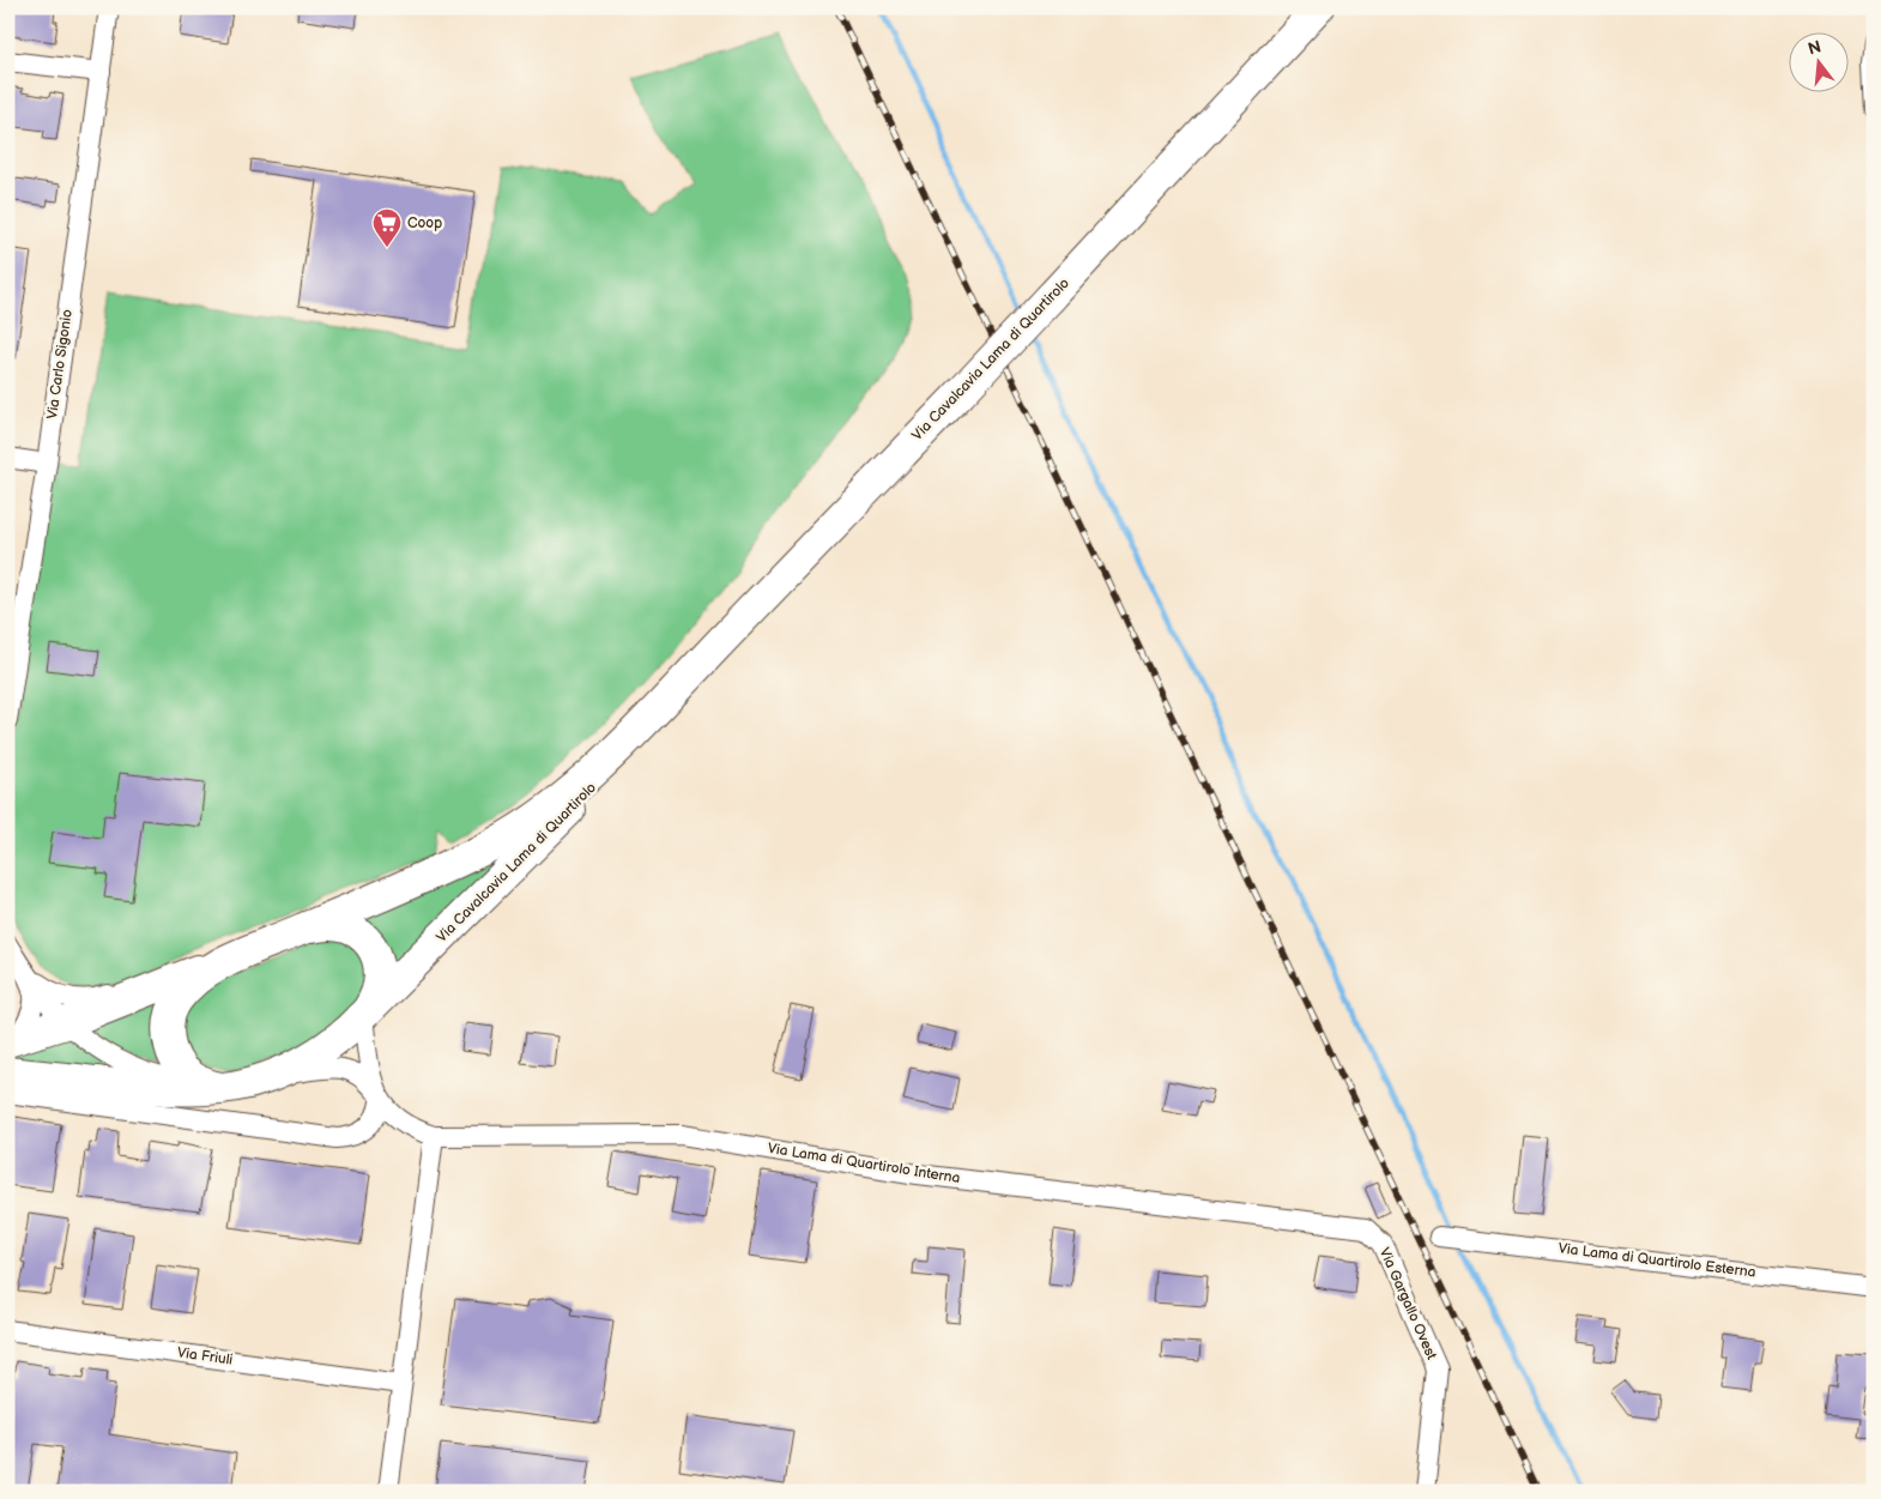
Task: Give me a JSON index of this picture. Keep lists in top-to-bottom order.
{
  "streets": {
    "main road": ["Via Cavalcavia Lama di Quartirolo"],
    "street": [
      "Via Carlo Sigonio",
      "Via Lama di Quartirolo Interna",
      "Via Lama di Quartirolo Esterna",
      "Via Gargallo Ovest",
      "Via Friuli"
    ]
  },
  "crossings": [
    ["Via Cavalcavia Lama di Quartirolo", "Via Lama di Quartirolo Interna"],
    ["Via Lama di Quartirolo Interna", "Via Gargallo Ovest"]
  ],
  "places": {
    "supermarket": ["Coop"]
  },
  "north": "top"
}
